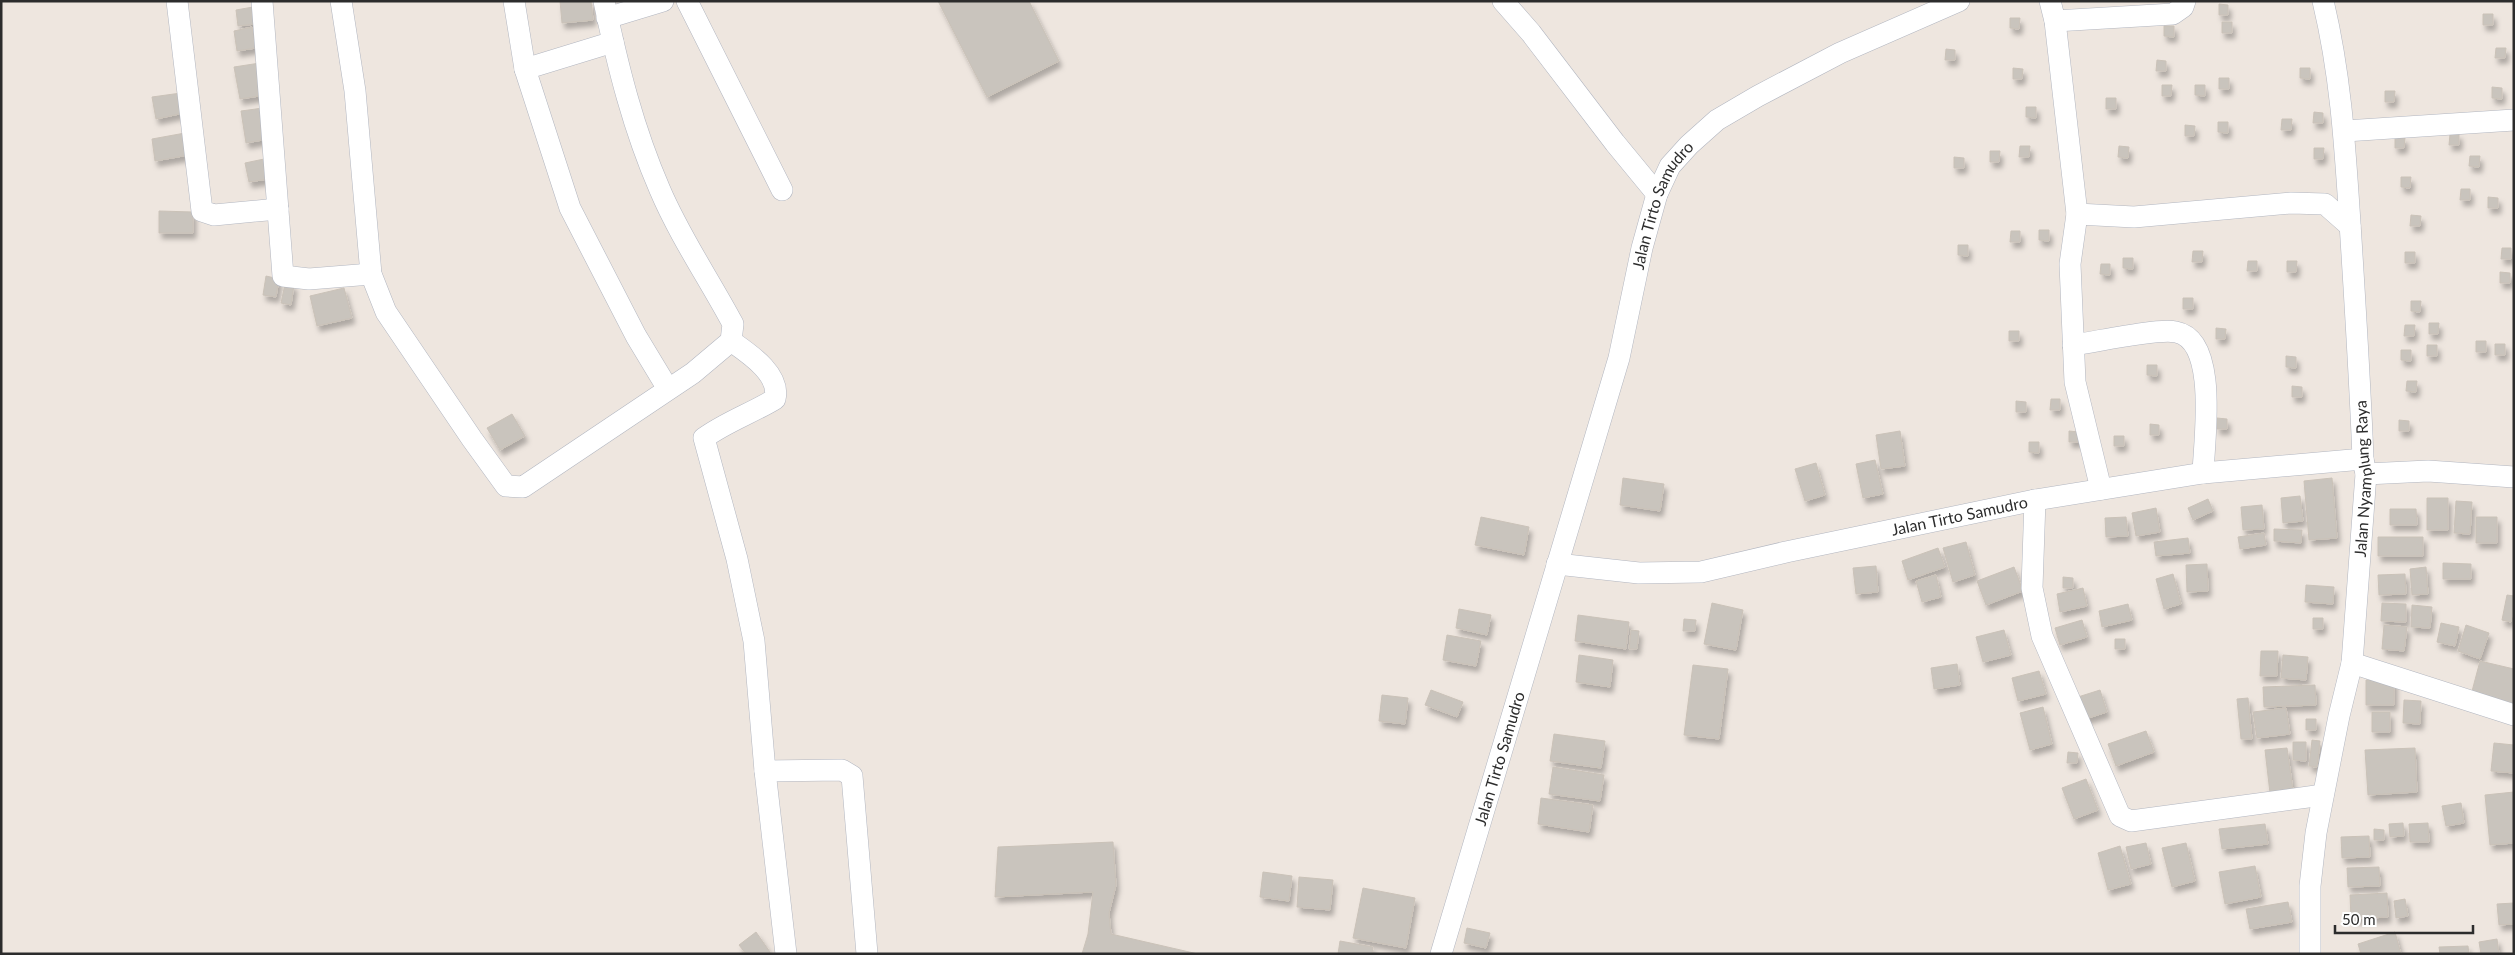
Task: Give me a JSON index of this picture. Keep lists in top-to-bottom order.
{
  "streets": {
    "street": ["Jalan Tirto Samudro", "Jalan Nyamplung Raya"]
  },
  "crossings": [
    ["Jalan Tirto Samudro", "Jalan Nyamplung Raya"]
  ],
  "scale_bar": "50 m"
}
